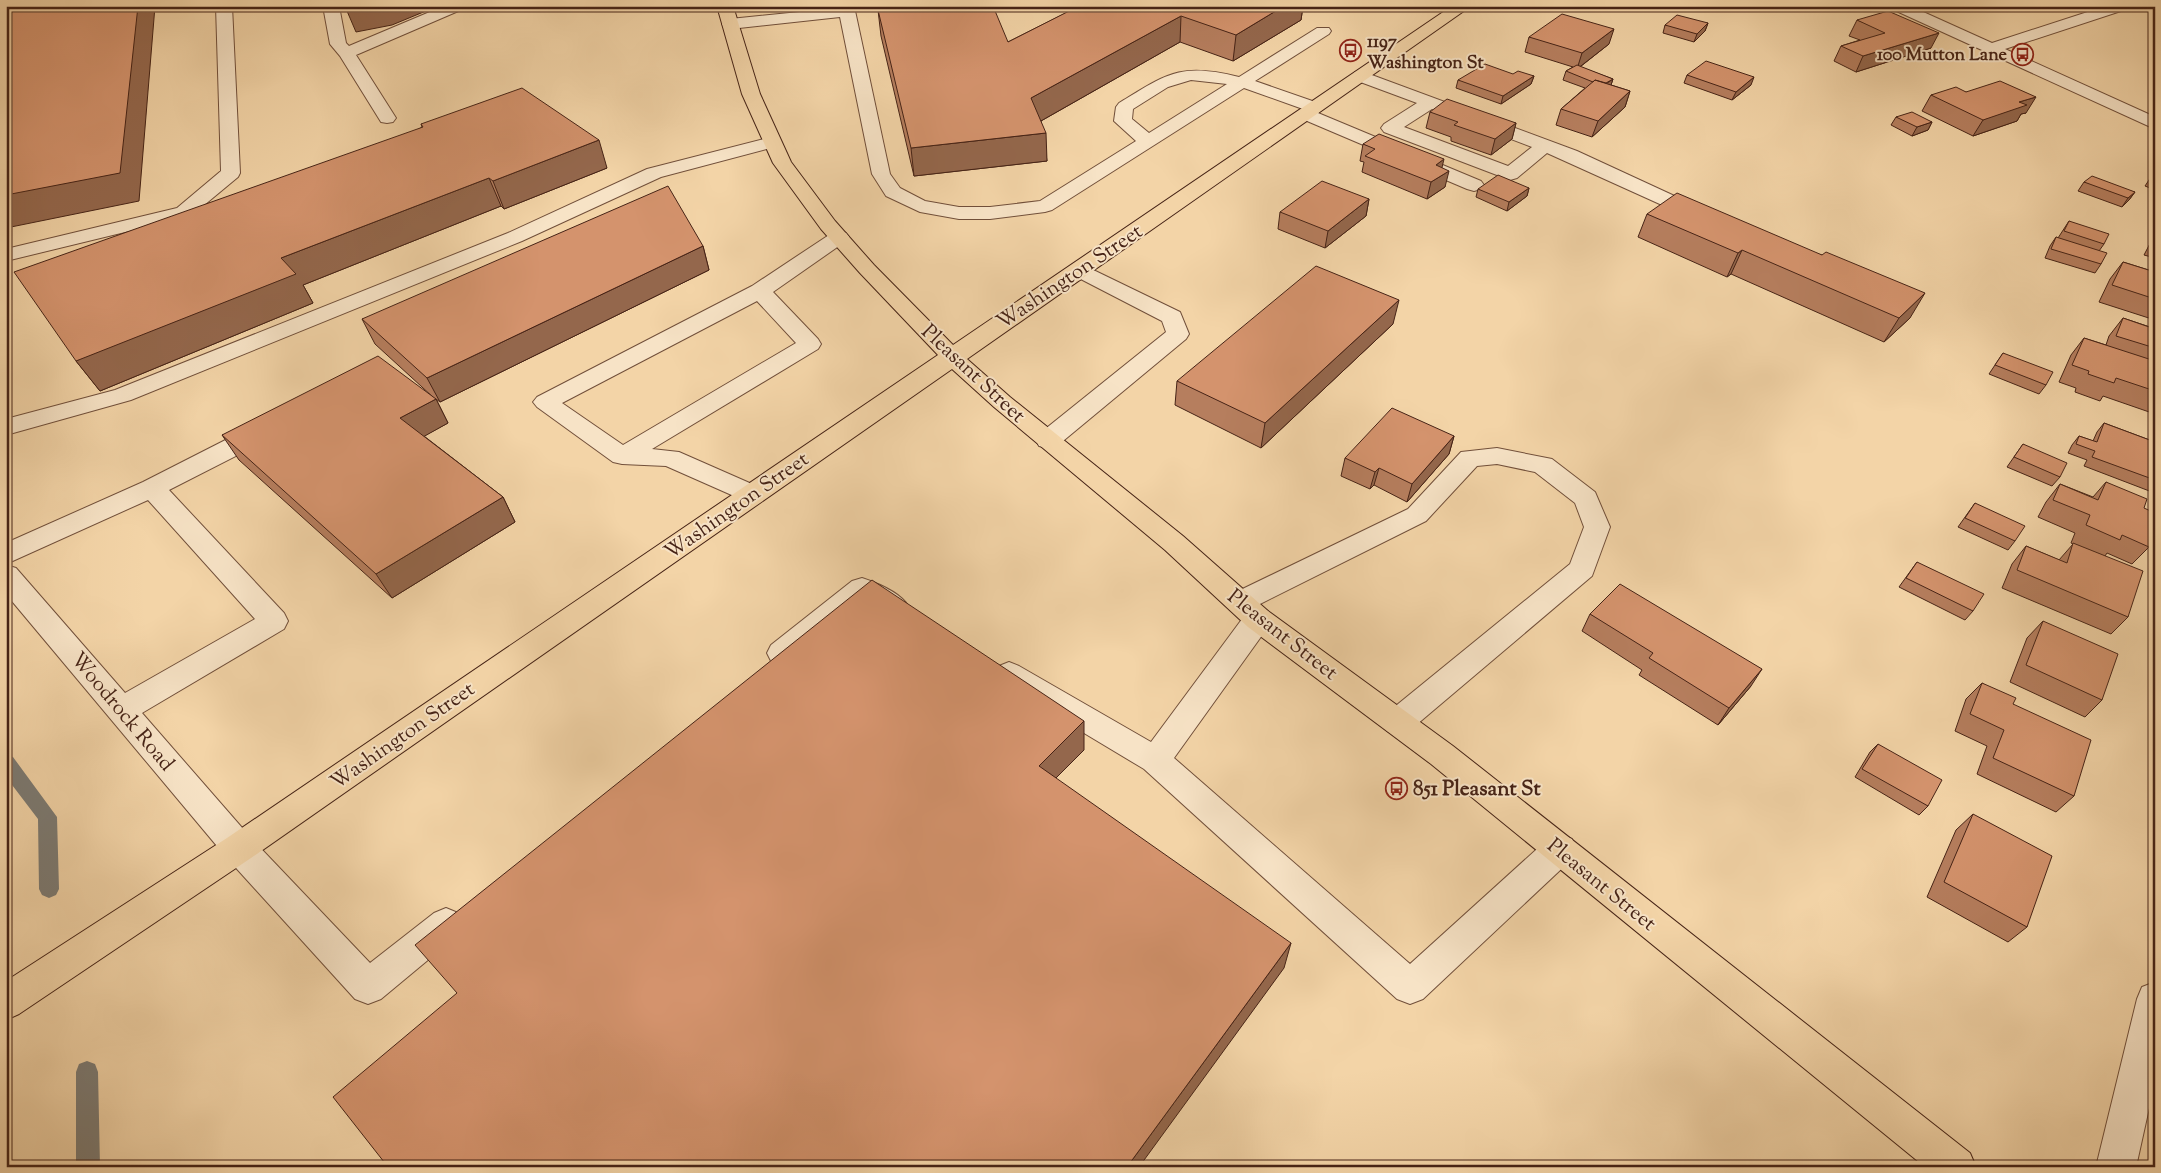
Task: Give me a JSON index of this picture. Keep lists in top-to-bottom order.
{
  "streets": {
    "main road": ["Washington Street", "Pleasant Street"],
    "street": ["Woodrock Road"]
  },
  "crossings": [
    ["Washington Street", "Pleasant Street"],
    ["Washington Street", "Woodrock Road"]
  ],
  "places": {
    "bus stop": ["1197 Washington St", "100 Mutton Lane", "851 Pleasant St"]
  }
}
